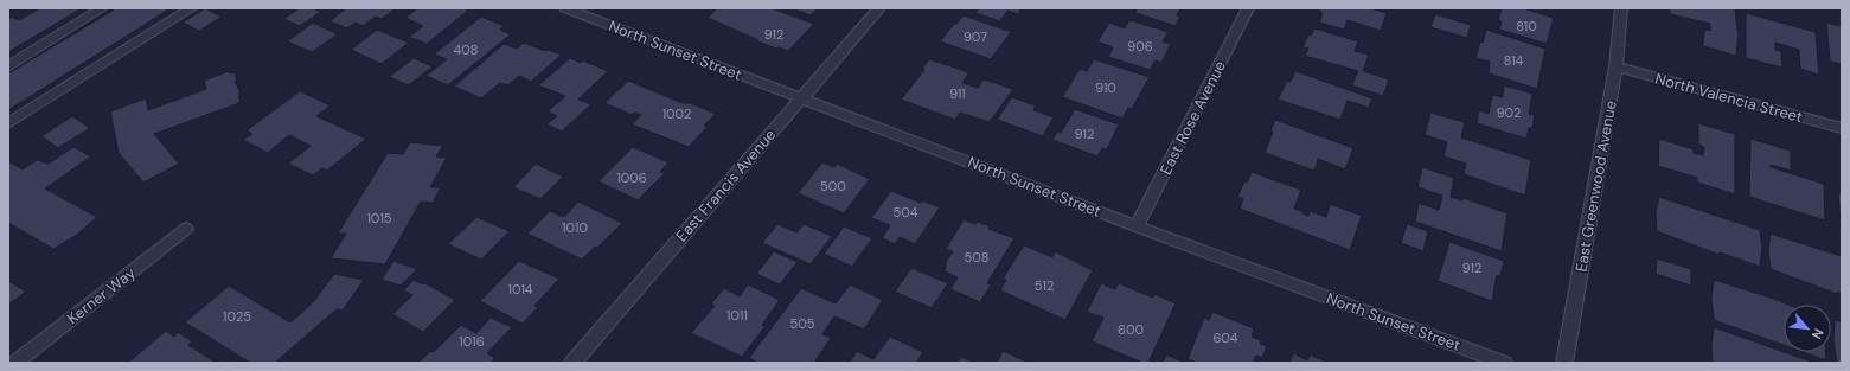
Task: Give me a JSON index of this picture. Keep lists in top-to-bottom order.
{
  "streets": {
    "street": [
      "North Sunset Street",
      "North Valencia Street",
      "East Rose Avenue",
      "East Francis Avenue",
      "East Greenwood Avenue",
      "Kerner Way"
    ]
  },
  "crossings": [
    ["North Sunset Street", "East Rose Avenue"],
    ["North Sunset Street", "East Francis Avenue"],
    ["North Valencia Street", "East Greenwood Avenue"]
  ],
  "house_numbers": [
    "810",
    "912",
    "907",
    "906",
    "408",
    "814",
    "910",
    "911",
    "902",
    "1002",
    "912",
    "1006",
    "500",
    "504",
    "1015",
    "1010",
    "508",
    "912",
    "512",
    "1014",
    "1011",
    "1025",
    "505",
    "600",
    "604",
    "1016"
  ],
  "north": "bottom right"
}
